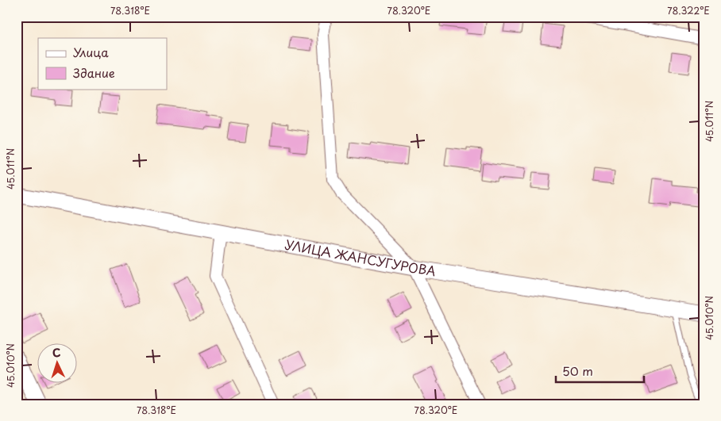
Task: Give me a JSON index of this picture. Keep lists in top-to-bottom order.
{
  "streets": {
    "main road": ["УЛИЦА ЖАНСУГУРОВА"]
  },
  "legend": ["Улица", "Здание"],
  "scale_bar": "50 m",
  "north": "top",
  "coordinates": [
    "78.318°E",
    "78.320°E",
    "78.322°E",
    "45.011°N",
    "45.010°N"
  ]
}
